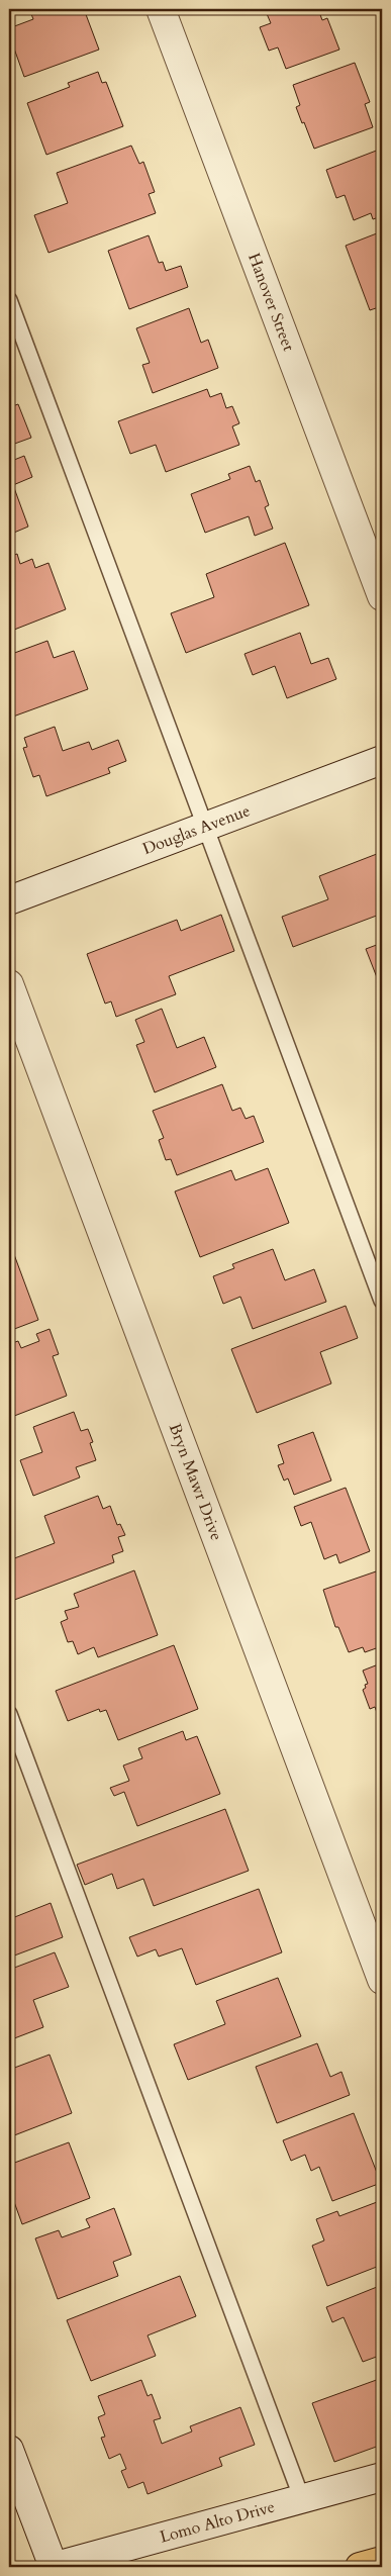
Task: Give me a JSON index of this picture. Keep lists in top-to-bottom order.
{
  "streets": {
    "street": [
      "Hanover Street",
      "Douglas Avenue",
      "Bryn Mawr Drive",
      "Lomo Alto Drive"
    ]
  }
}
